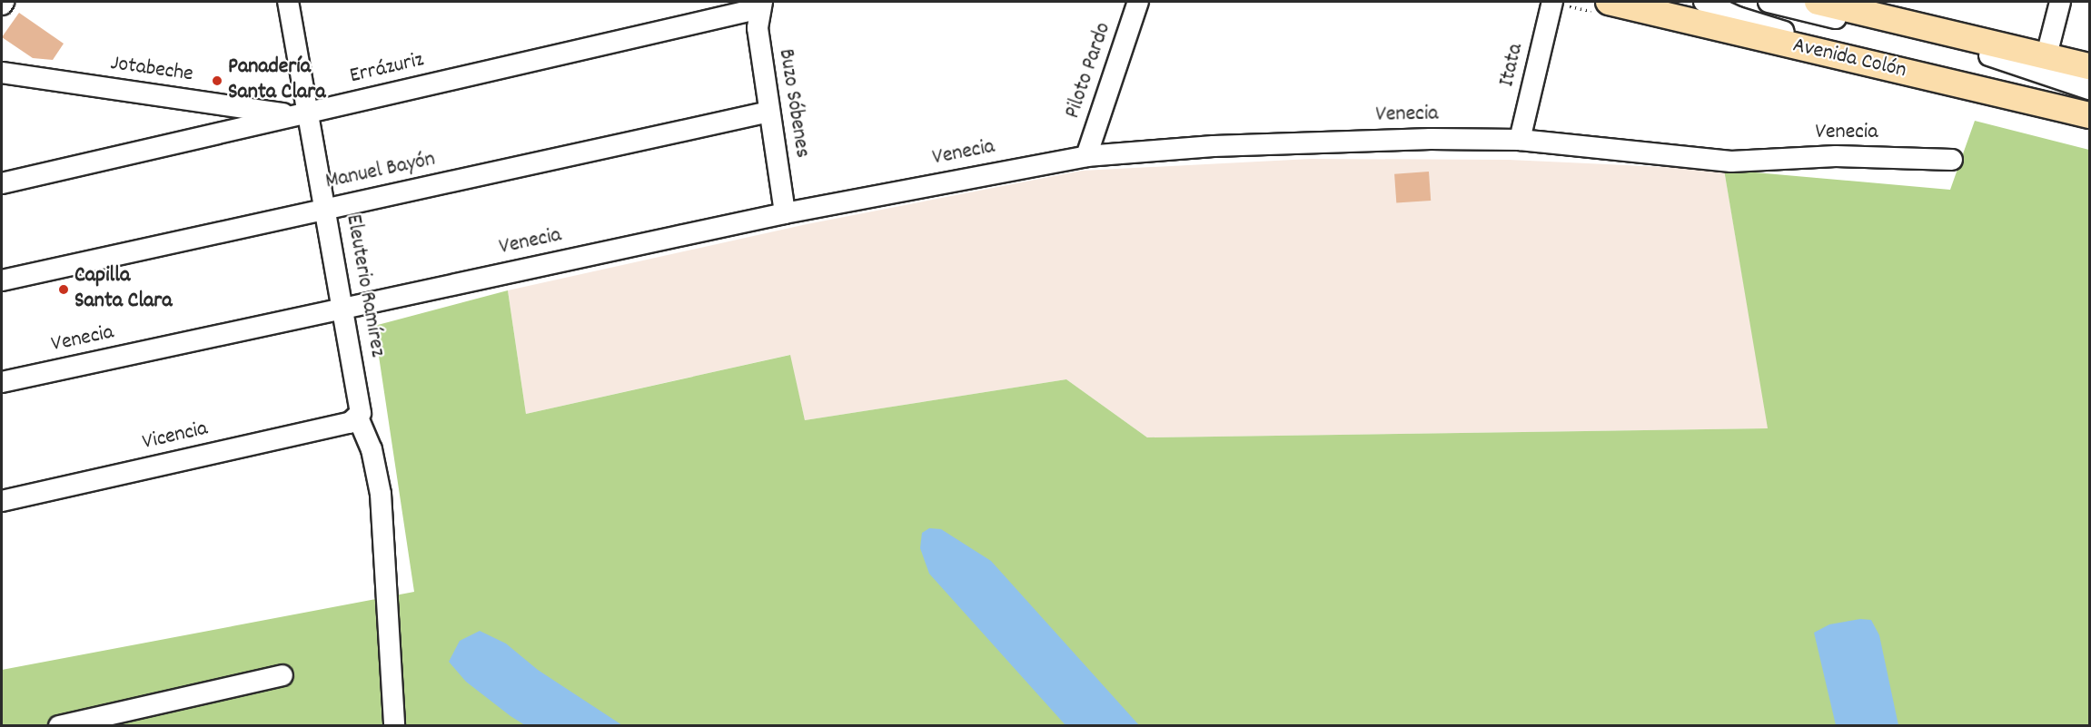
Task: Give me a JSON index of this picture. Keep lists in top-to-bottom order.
{
  "streets": {
    "main road": ["Avenida Colón"],
    "street": [
      "Itata",
      "Errázuriz",
      "Jotabeche",
      "Piloto Pardo",
      "Buzo Sóbenes",
      "Venecia",
      "Manuel Bayón",
      "Eleuterio Ramírez",
      "Vicencia"
    ]
  },
  "crossings": [
    ["Itata", "Venecia"],
    ["Errázuriz", "Jotabeche"],
    ["Errázuriz", "Buzo Sóbenes"],
    ["Errázuriz", "Eleuterio Ramírez"],
    ["Jotabeche", "Eleuterio Ramírez"],
    ["Piloto Pardo", "Venecia"],
    ["Buzo Sóbenes", "Venecia"],
    ["Buzo Sóbenes", "Manuel Bayón"],
    ["Venecia", "Eleuterio Ramírez"],
    ["Manuel Bayón", "Eleuterio Ramírez"],
    ["Eleuterio Ramírez", "Vicencia"]
  ],
  "places": ["Panadería Santa Clara", "Capilla Santa Clara"]
}
